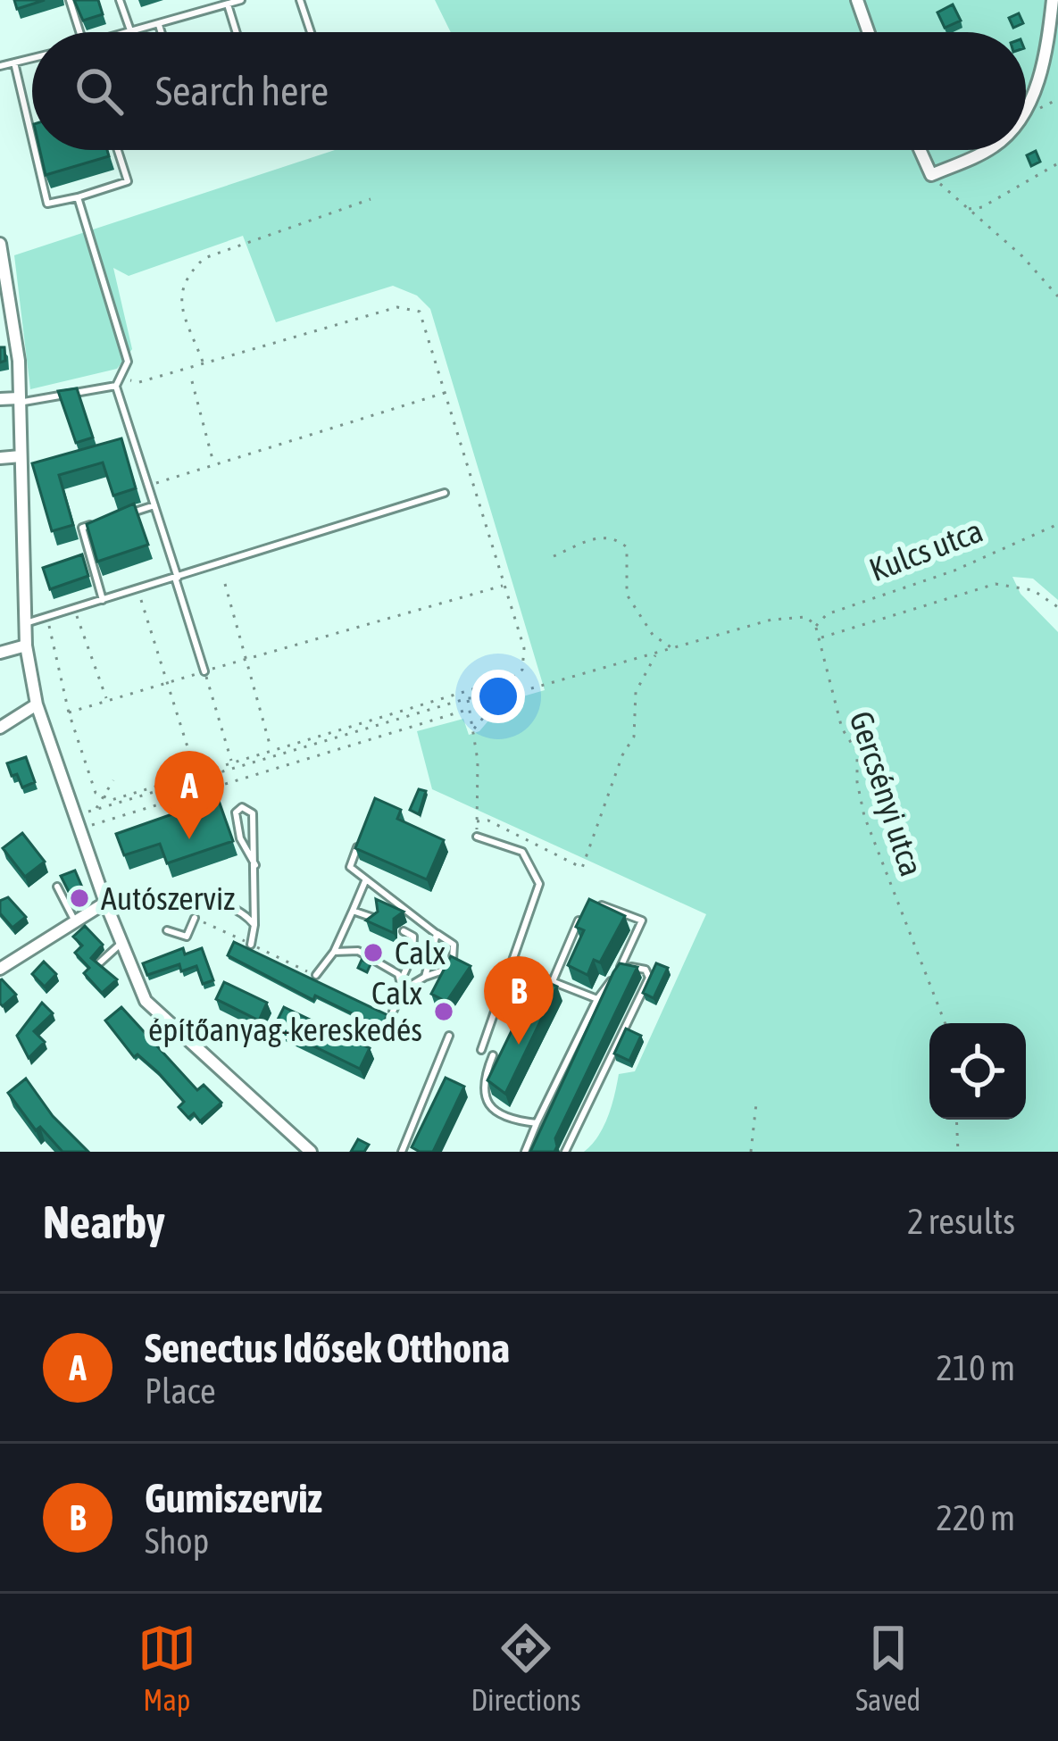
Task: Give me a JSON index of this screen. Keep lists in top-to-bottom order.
{
  "streets": {
    "path": ["Kulcs utca", "Gercsényi utca"]
  },
  "places": ["Autószerviz", "Calx", "Calx építőanyag-kereskedés"],
  "page": {
    "search": "Search here",
    "pins": ["A", "B"],
    "heading": ["Nearby", "2 results"],
    "list": [
      {
        "mark": "A",
        "name": "Senectus Idősek Otthona",
        "note": "Place",
        "value": "210 m"
      },
      {
        "mark": "B",
        "name": "Gumiszerviz",
        "note": "Shop",
        "value": "220 m"
      }
    ],
    "nav": ["Map", "Directions", "Saved"]
  }
}
